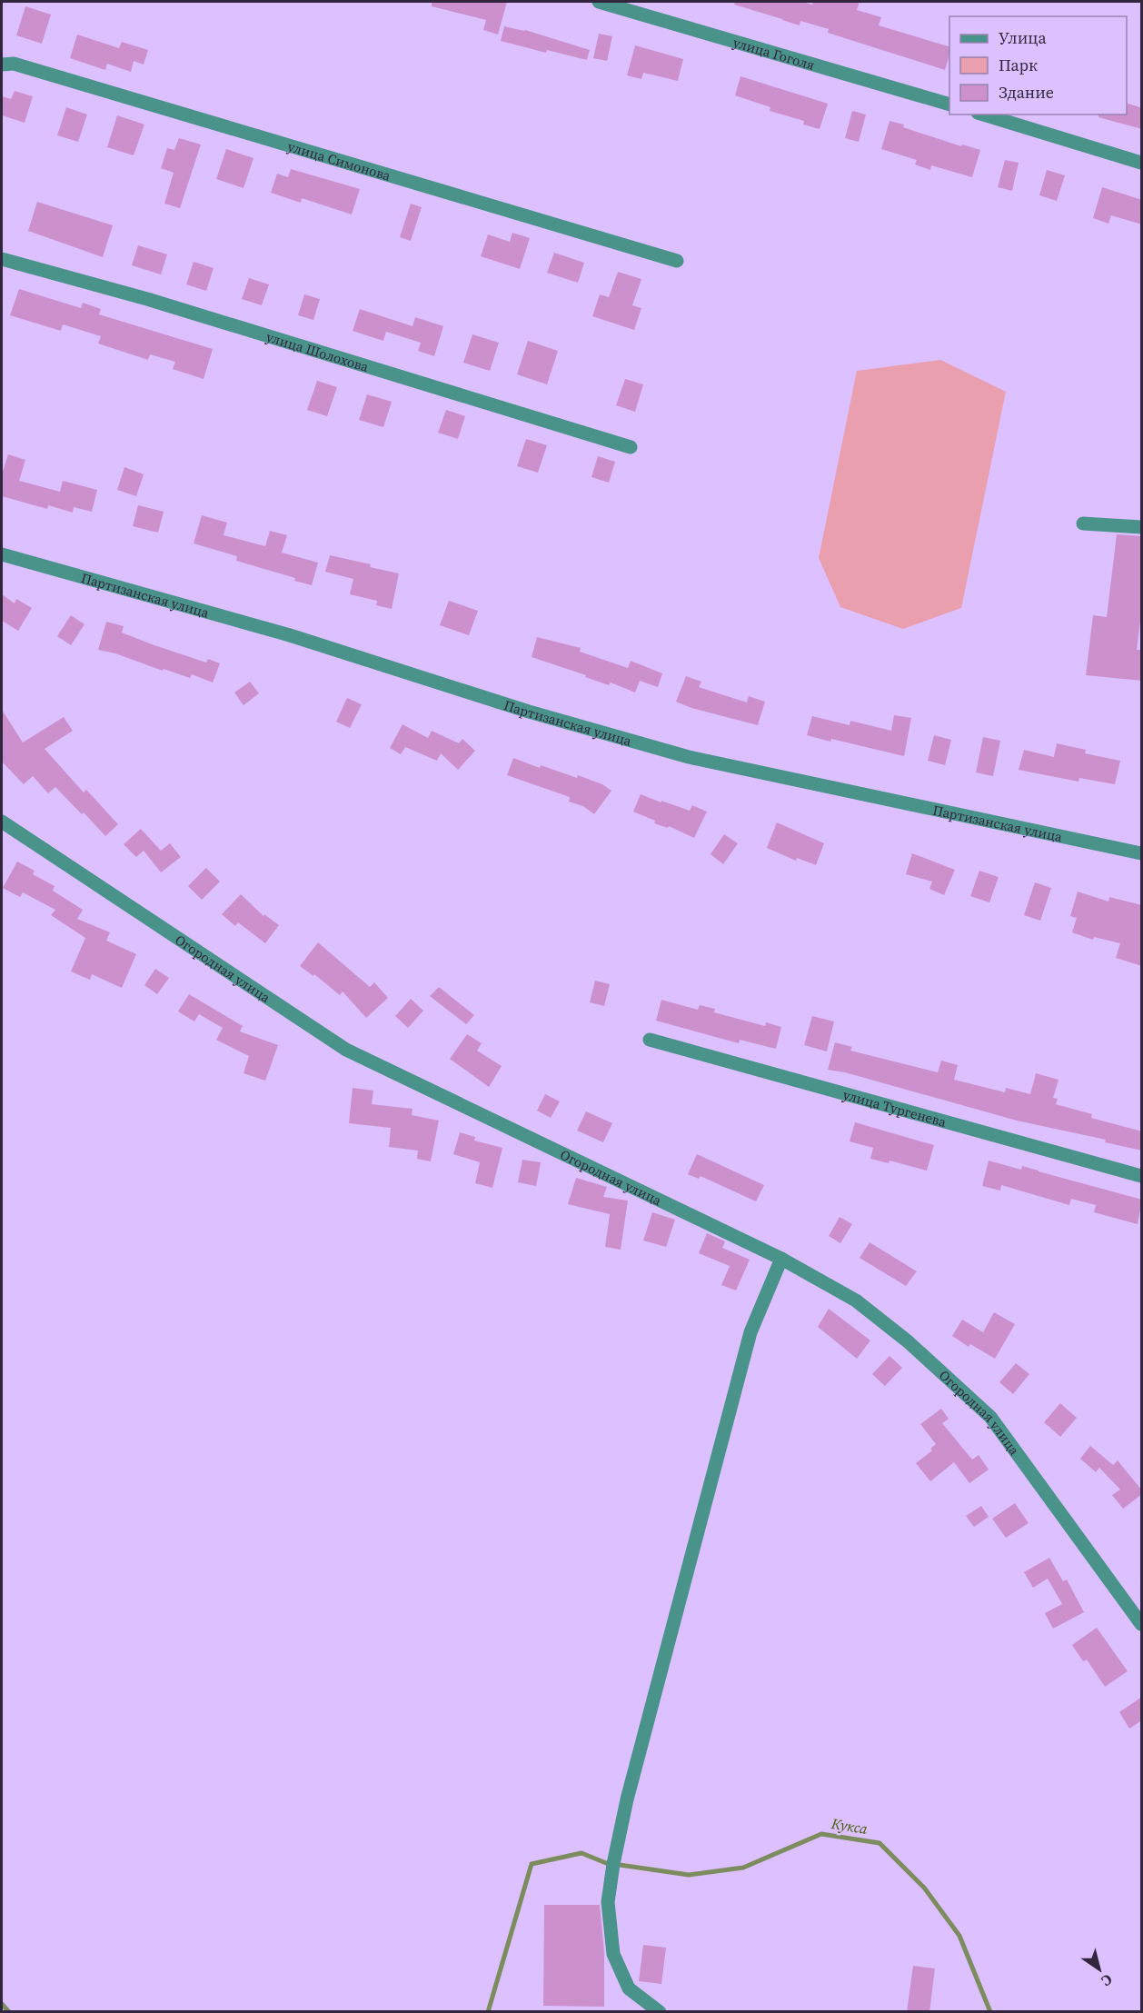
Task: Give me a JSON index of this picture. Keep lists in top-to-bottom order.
{
  "streets": {
    "street": [
      "улица Гоголя",
      "улица Симонова",
      "улица Шолохова",
      "Партизанская улица",
      "Огородная улица",
      "улица Тургенева"
    ]
  },
  "water": ["Кукса"],
  "legend": ["Улица", "Парк", "Здание"],
  "north": "bottom right"
}
